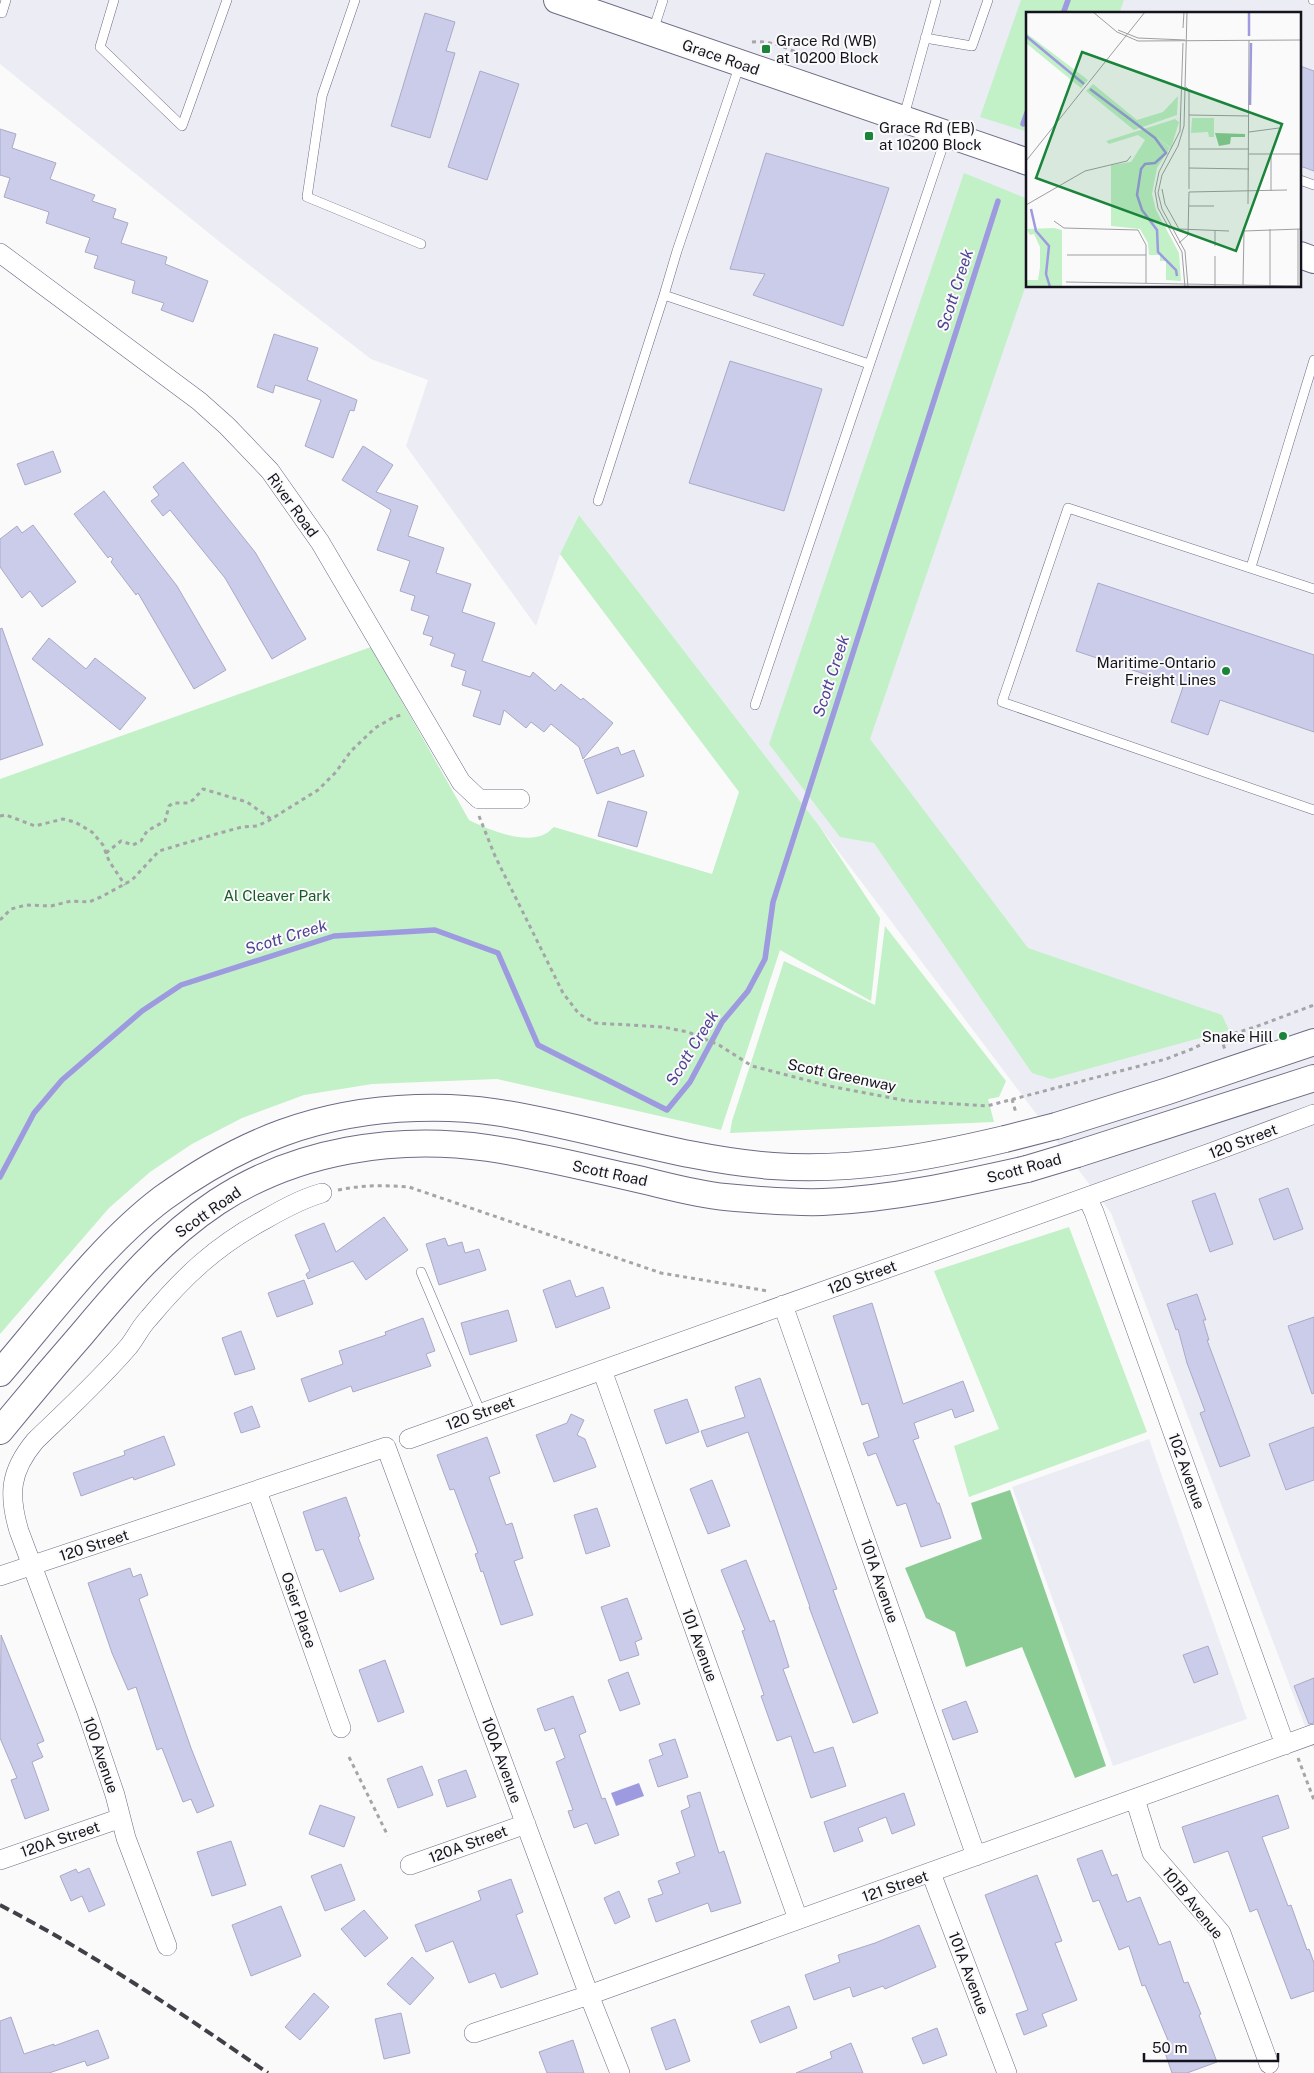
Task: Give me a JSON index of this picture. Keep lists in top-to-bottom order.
{
  "streets": {
    "main road": ["Grace Road", "Scott Road"],
    "street": [
      "River Road",
      "120 Street",
      "102 Avenue",
      "101A Avenue",
      "Osier Place",
      "101 Avenue",
      "100 Avenue",
      "100A Avenue",
      "120A Street",
      "121 Street",
      "101B Avenue"
    ],
    "path": ["Scott Greenway"]
  },
  "crossings": [
    ["120 Street", "102 Avenue"],
    ["120 Street", "101A Avenue"],
    ["120 Street", "Osier Place"],
    ["120 Street", "101 Avenue"],
    ["120 Street", "100 Avenue"],
    ["120 Street", "100A Avenue"],
    ["102 Avenue", "121 Street"],
    ["101A Avenue", "121 Street"],
    ["101 Avenue", "121 Street"],
    ["100 Avenue", "120A Street"],
    ["100A Avenue", "120A Street"],
    ["100A Avenue", "121 Street"],
    ["121 Street", "101B Avenue"]
  ],
  "water": ["Scott Creek"],
  "parks": ["Al Cleaver Park"],
  "places": {
    "transit": ["Grace Rd (WB) at 10200 Block", "Grace Rd (EB) at 10200 Block"],
    "other": ["Maritime-Ontario Freight Lines", "Snake Hill"]
  },
  "scale_bar": "50 m"
}
